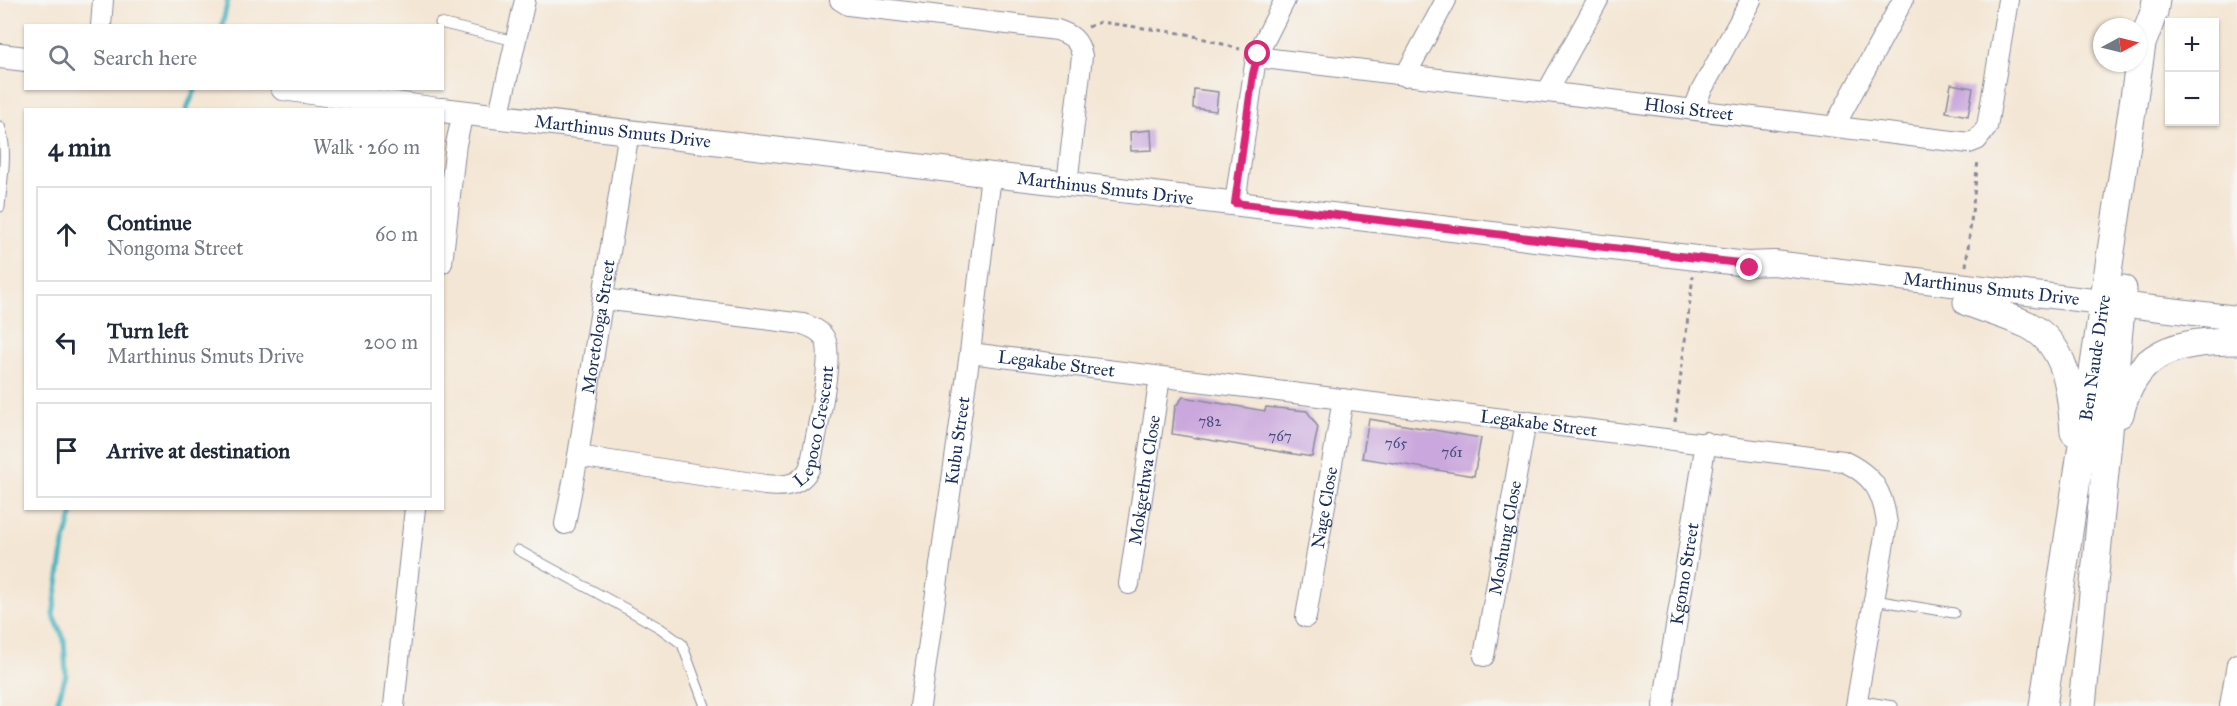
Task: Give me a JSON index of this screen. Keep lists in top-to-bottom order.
{
  "streets": {
    "main road": ["Ben Naude Drive"],
    "street": [
      "Hlosi Street",
      "Marthinus Smuts Drive",
      "Moretologa Street",
      "Legakabe Street",
      "Lepoco Crescent",
      "Kubu Street",
      "Mokgethwa Close",
      "Nage Close",
      "Moshung Close",
      "Kgomo Street"
    ]
  },
  "crossings": [
    ["Marthinus Smuts Drive", "Moretologa Street"],
    ["Marthinus Smuts Drive", "Ben Naude Drive"],
    ["Marthinus Smuts Drive", "Kubu Street"],
    ["Moretologa Street", "Lepoco Crescent"],
    ["Legakabe Street", "Kubu Street"],
    ["Legakabe Street", "Mokgethwa Close"],
    ["Legakabe Street", "Nage Close"],
    ["Legakabe Street", "Moshung Close"],
    ["Legakabe Street", "Kgomo Street"]
  ],
  "house_numbers": [
    "782",
    "767",
    "765",
    "761"
  ],
  "north": "right",
  "page": {
    "map_buttons": ["+", "−"],
    "search": "Search here",
    "heading": ["4 min", "Walk · 260 m"],
    "list": [
      ["Continue", "Nongoma Street", "60 m"],
      ["Turn left", "Marthinus Smuts Drive", "200 m"],
      "Arrive at destination"
    ]
  }
}
